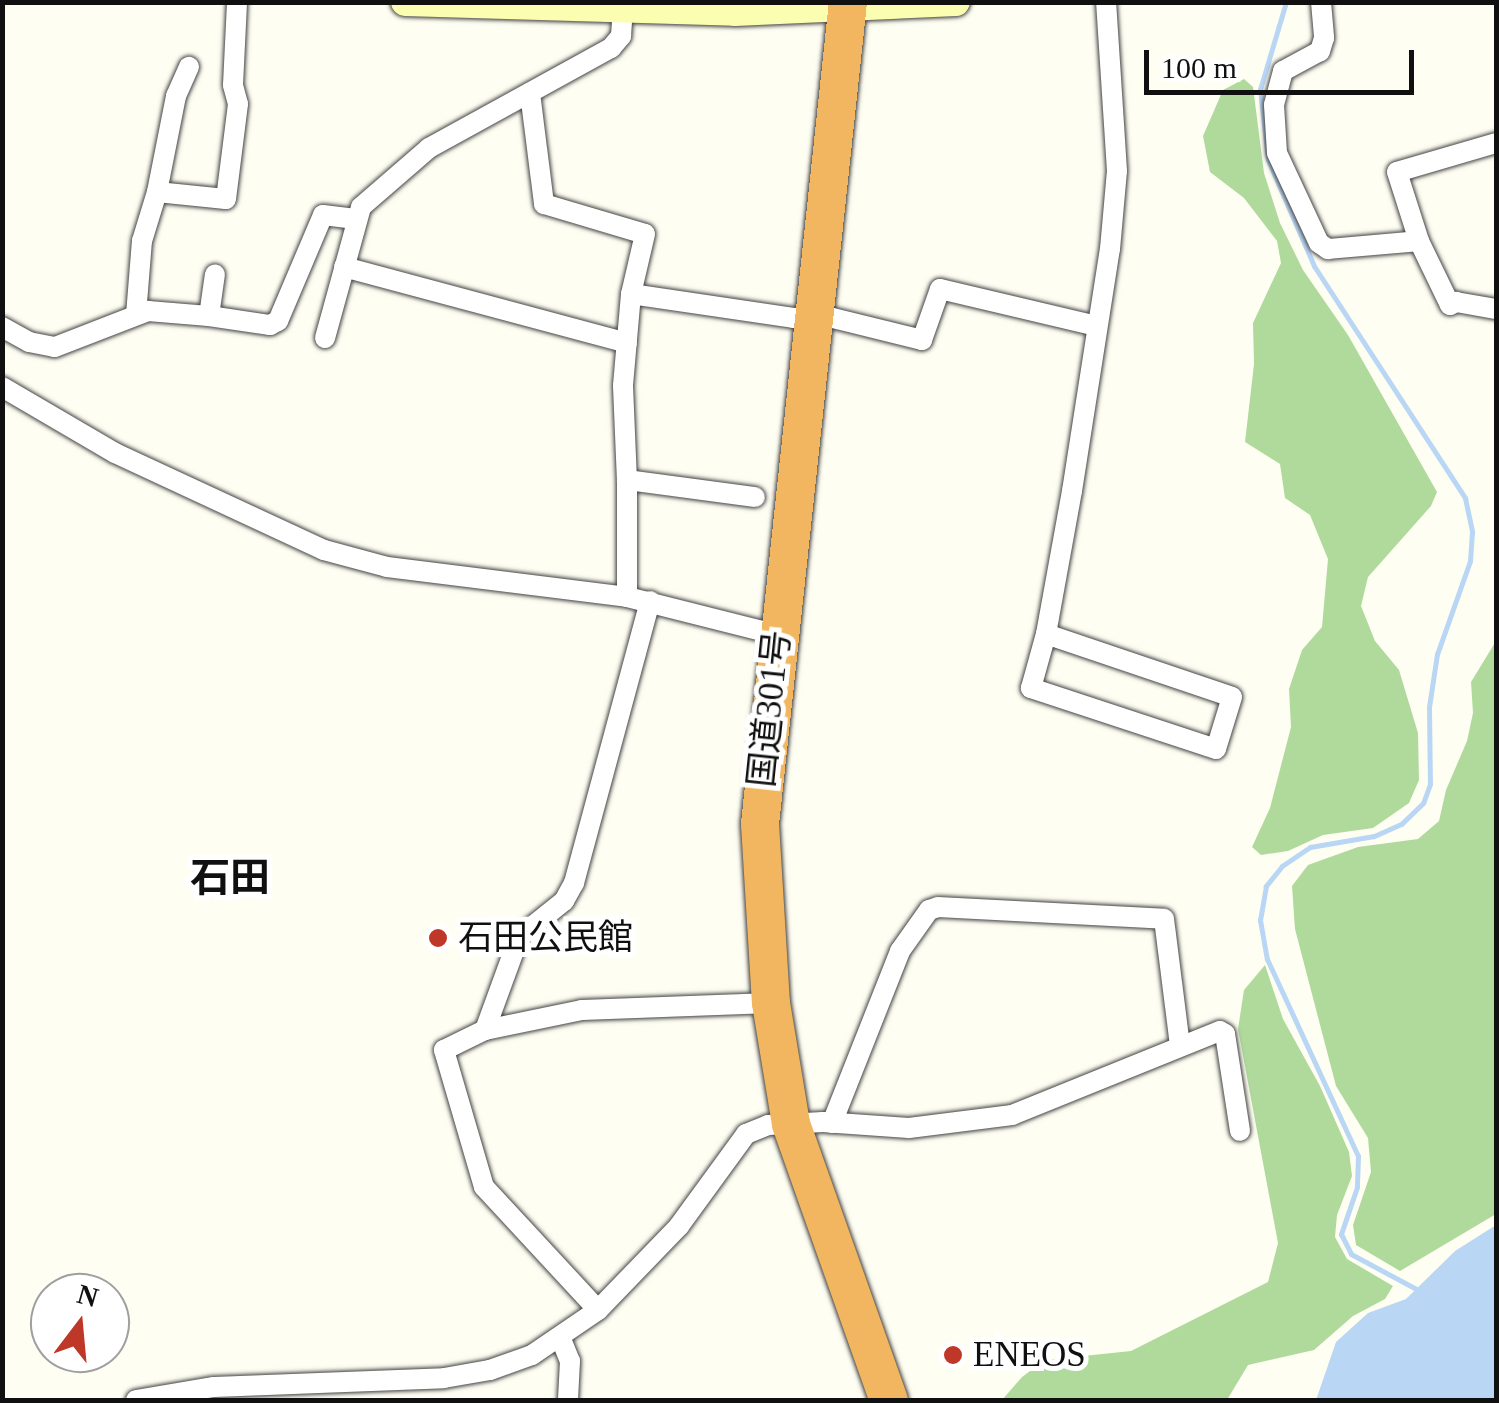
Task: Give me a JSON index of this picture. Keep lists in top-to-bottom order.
{
  "streets": {
    "highway": ["国道301号"]
  },
  "districts": ["石田"],
  "places": ["石田公民館", "ENEOS"],
  "scale_bar": "100 m",
  "north": "top"
}
